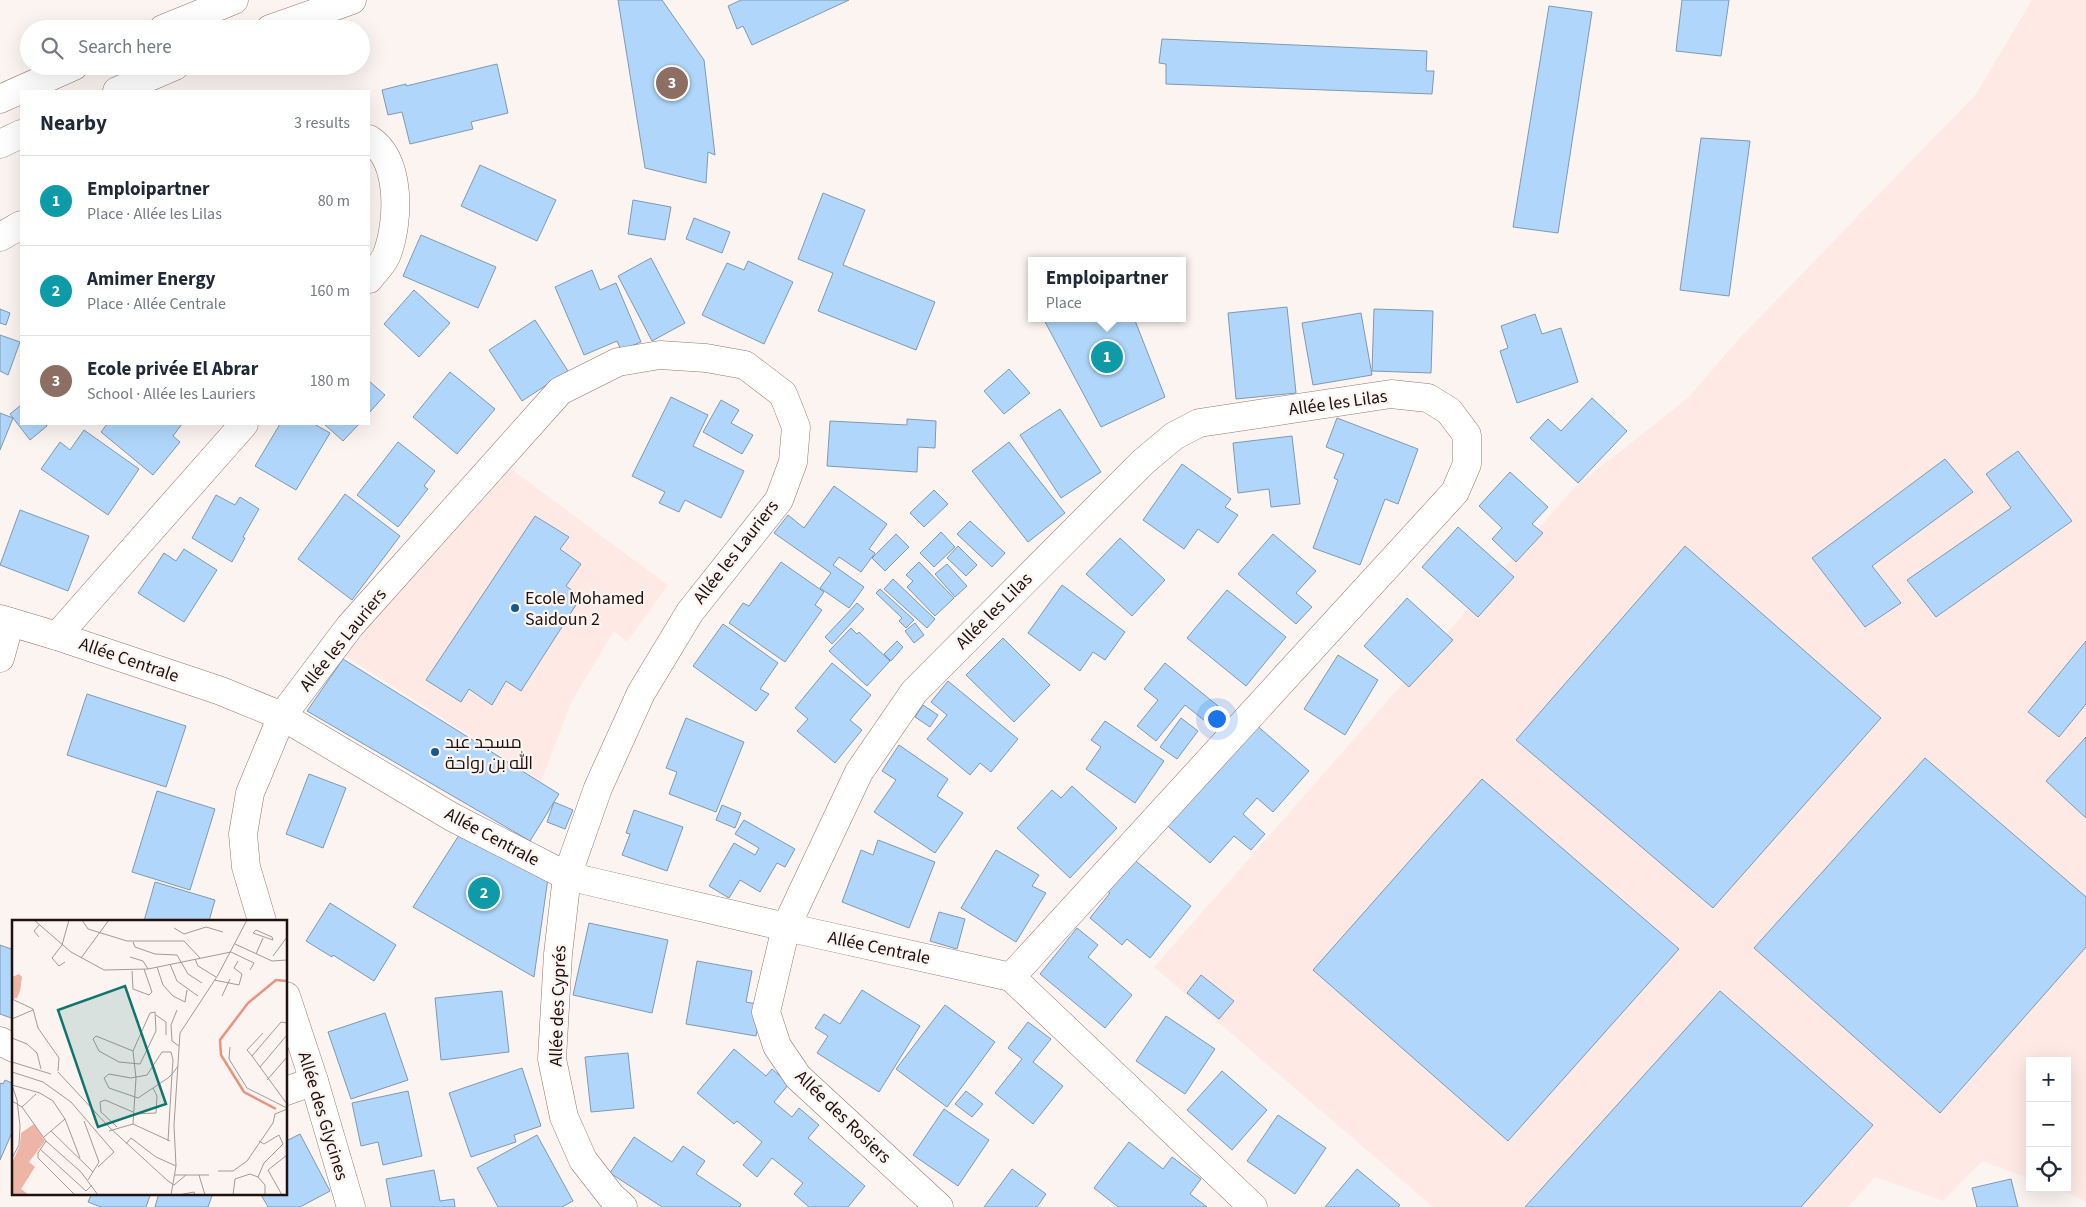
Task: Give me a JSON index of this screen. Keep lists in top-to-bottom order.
{
  "streets": {
    "street": [
      "Allée les Lilas",
      "Allée les Lauriers",
      "Allée Centrale",
      "Allée des Cyprés",
      "Allée des Glycines",
      "Allée des Rosiers"
    ]
  },
  "crossings": [
    ["Allée les Lilas", "Allée Centrale"],
    ["Allée les Lilas", "Allée des Rosiers"],
    ["Allée les Lauriers", "Allée Centrale"],
    ["Allée les Lauriers", "Allée des Cyprés"],
    ["Allée Centrale", "Allée des Cyprés"],
    ["Allée Centrale", "Allée des Rosiers"]
  ],
  "places": ["Ecole Mohamed Saidoun 2", "مسجد عبد الله بن رواحة"],
  "page": {
    "search": "Search here",
    "pins": ["3", "1", "2"],
    "heading": ["Nearby", "3 results"],
    "list": [
      {
        "mark": "1",
        "name": "Emploipartner",
        "note": "Place · Allée les Lilas",
        "value": "80 m"
      },
      {
        "mark": "2",
        "name": "Amimer Energy",
        "note": "Place · Allée Centrale",
        "value": "160 m"
      },
      {
        "mark": "3",
        "name": "Ecole privée El Abrar",
        "note": "School · Allée les Lauriers",
        "value": "180 m"
      }
    ],
    "popup": ["Emploipartner", "Place"],
    "map_buttons": ["+", "−"]
  }
}
